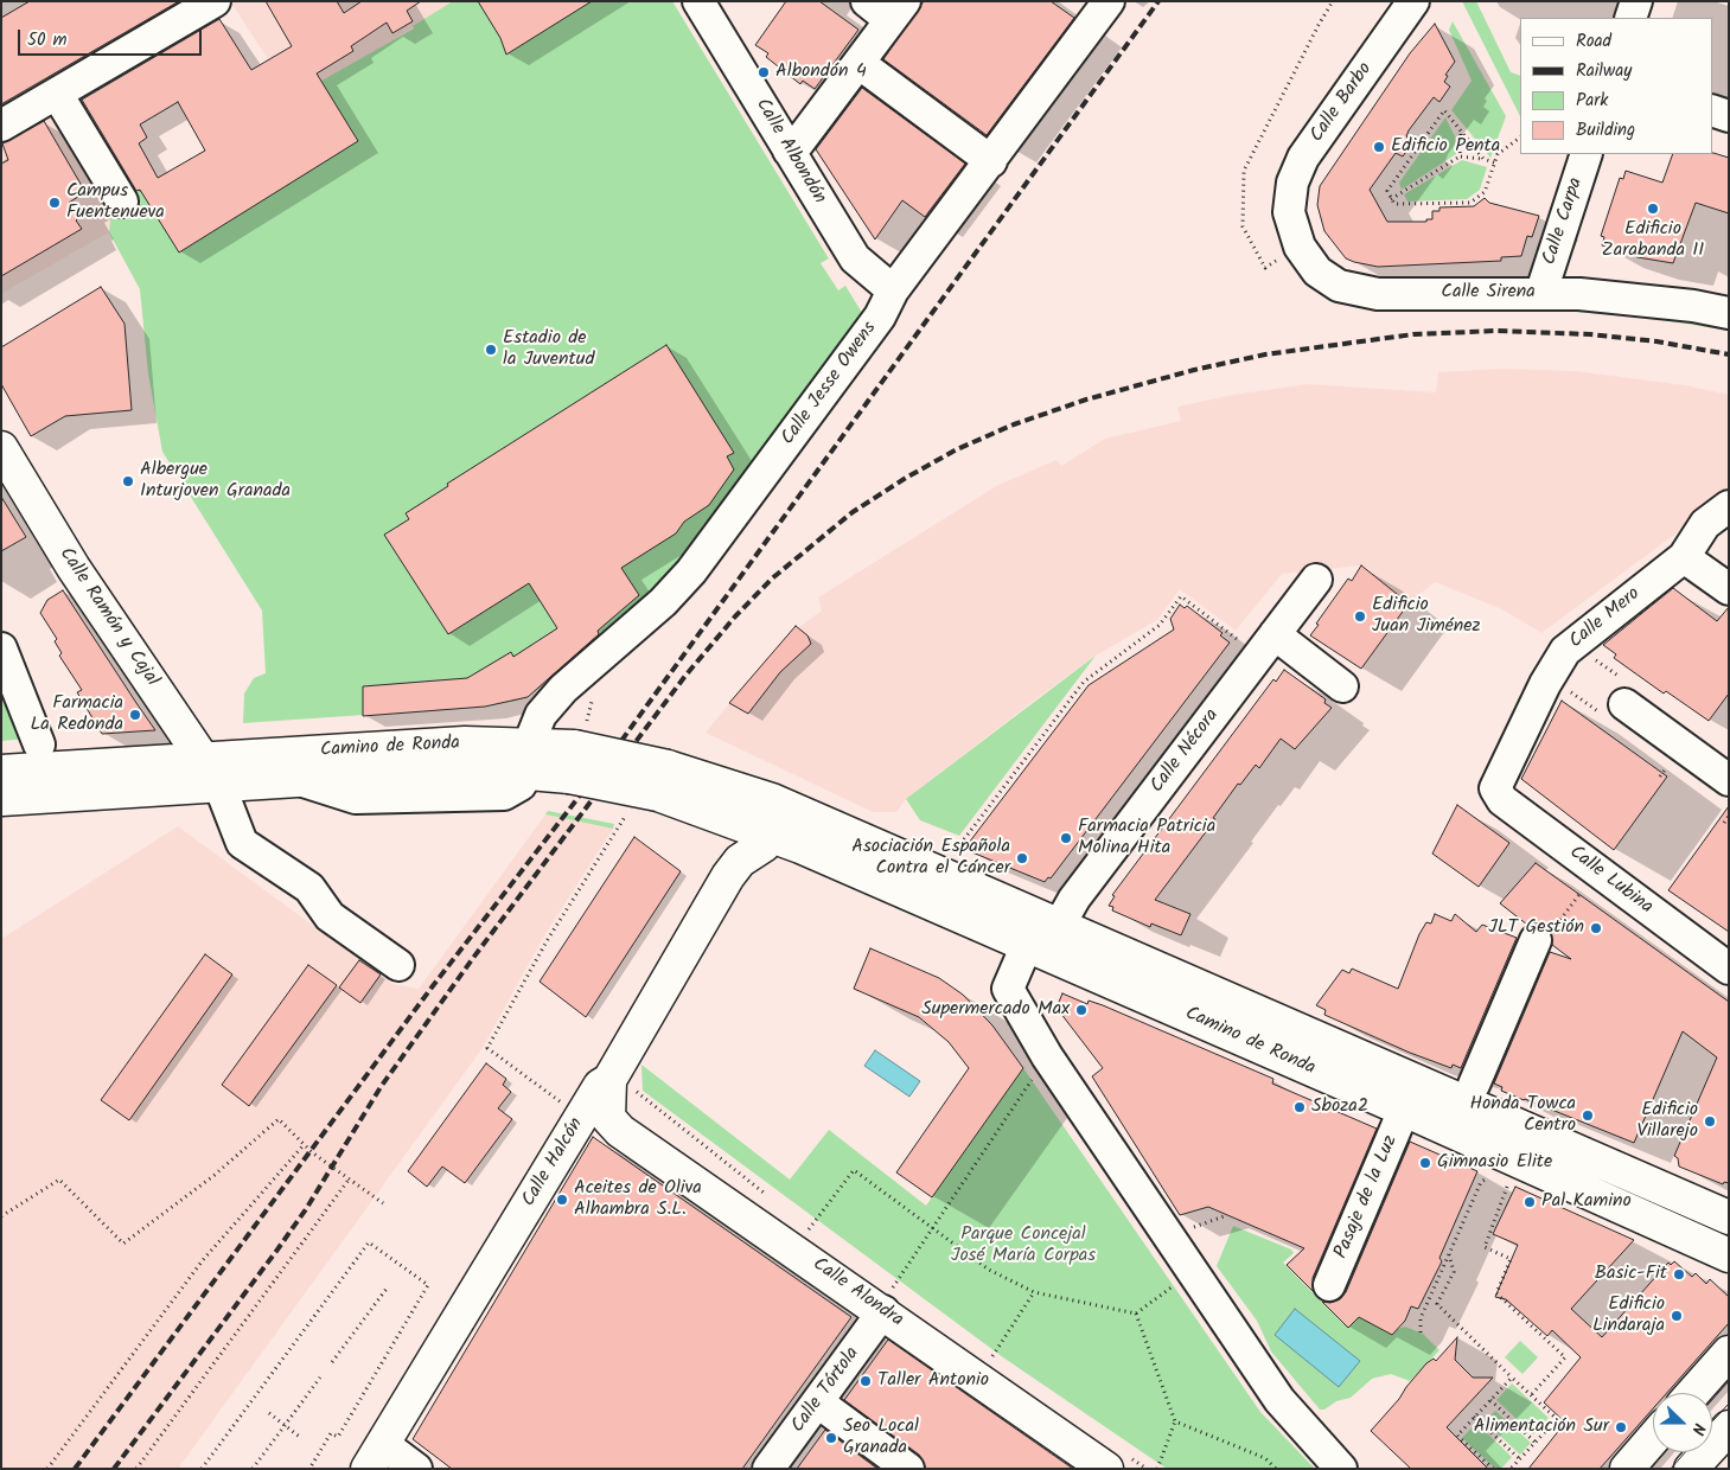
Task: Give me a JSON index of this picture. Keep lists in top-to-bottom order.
{
  "streets": {
    "main road": [
      "Calle Ramón y Cajal",
      "Camino de Ronda",
      "Calle Halcón",
      "Calle Alondra"
    ],
    "street": [
      "Calle Barbo",
      "Calle Albondón",
      "Calle Carpa",
      "Calle Sirena",
      "Calle Jesse Owens",
      "Calle Mero",
      "Calle Nécora",
      "Calle Lubina",
      "Pasaje de la Luz",
      "Calle Tórtola"
    ]
  },
  "crossings": [
    ["Calle Barbo", "Calle Sirena"],
    ["Calle Albondón", "Calle Jesse Owens"],
    ["Calle Carpa", "Calle Sirena"],
    ["Calle Jesse Owens", "Camino de Ronda"],
    ["Calle Ramón y Cajal", "Camino de Ronda"],
    ["Calle Mero", "Calle Lubina"],
    ["Camino de Ronda", "Calle Nécora"],
    ["Camino de Ronda", "Calle Halcón"],
    ["Camino de Ronda", "Pasaje de la Luz"],
    ["Calle Alondra", "Calle Tórtola"]
  ],
  "parks": ["Parque Concejal José María Corpas"],
  "places": [
    "Albondón 4",
    "Edificio Penta",
    "Campus Fuentenueva",
    "Edificio Zarabanda II",
    "Estadio de la Juventud",
    "Albergue Inturjoven Granada",
    "Edificio Juan Jiménez",
    "Farmacia La Redonda",
    "Farmacia Patricia Molina Hita",
    "Asociación Española Contra el Cáncer",
    "JLT Gestión",
    "Supermercado Max",
    "Sboza2",
    "Honda Towca Centro",
    "Edificio Villarejo",
    "Gimnasio Elite",
    "Aceites de Oliva Alhambra S.L.",
    "Pal Kamino",
    "Basic-Fit",
    "Edificio Lindaraja",
    "Taller Antonio",
    "Alimentación Sur",
    "Seo Local Granada"
  ],
  "legend": [
    "Road",
    "Railway",
    "Park",
    "Building"
  ],
  "scale_bar": "50 m",
  "north": "right"
}
